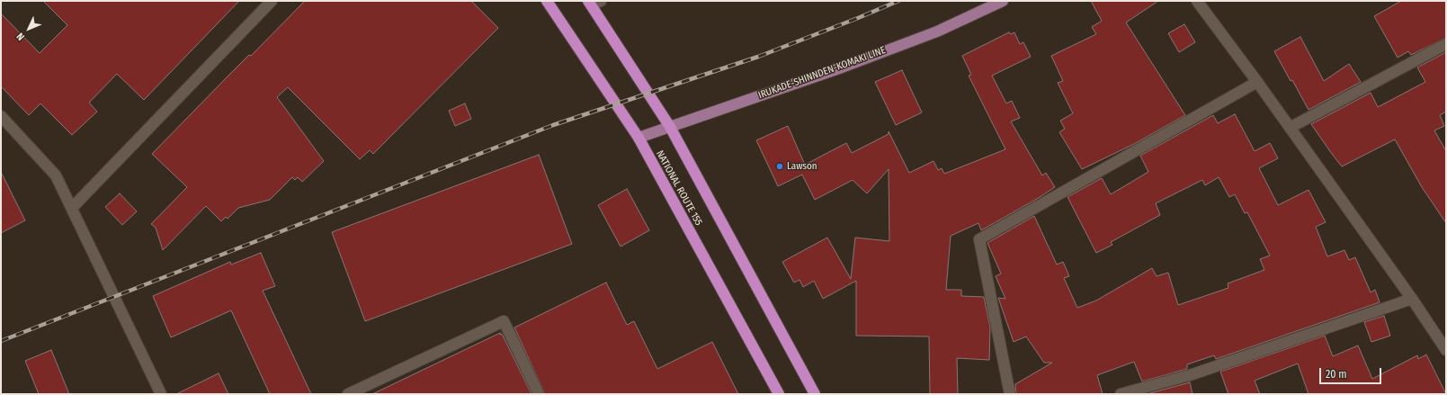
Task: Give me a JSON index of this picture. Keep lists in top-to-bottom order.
{
  "streets": {
    "highway": ["NATIONAL ROUTE 155"],
    "main road": ["IRUKADE-SHINNDEN-KOMAKI LINE"]
  },
  "crossings": [
    ["IRUKADE-SHINNDEN-KOMAKI LINE", "NATIONAL ROUTE 155"]
  ],
  "places": ["Lawson"],
  "scale_bar": "20 m",
  "north": "bottom left"
}
